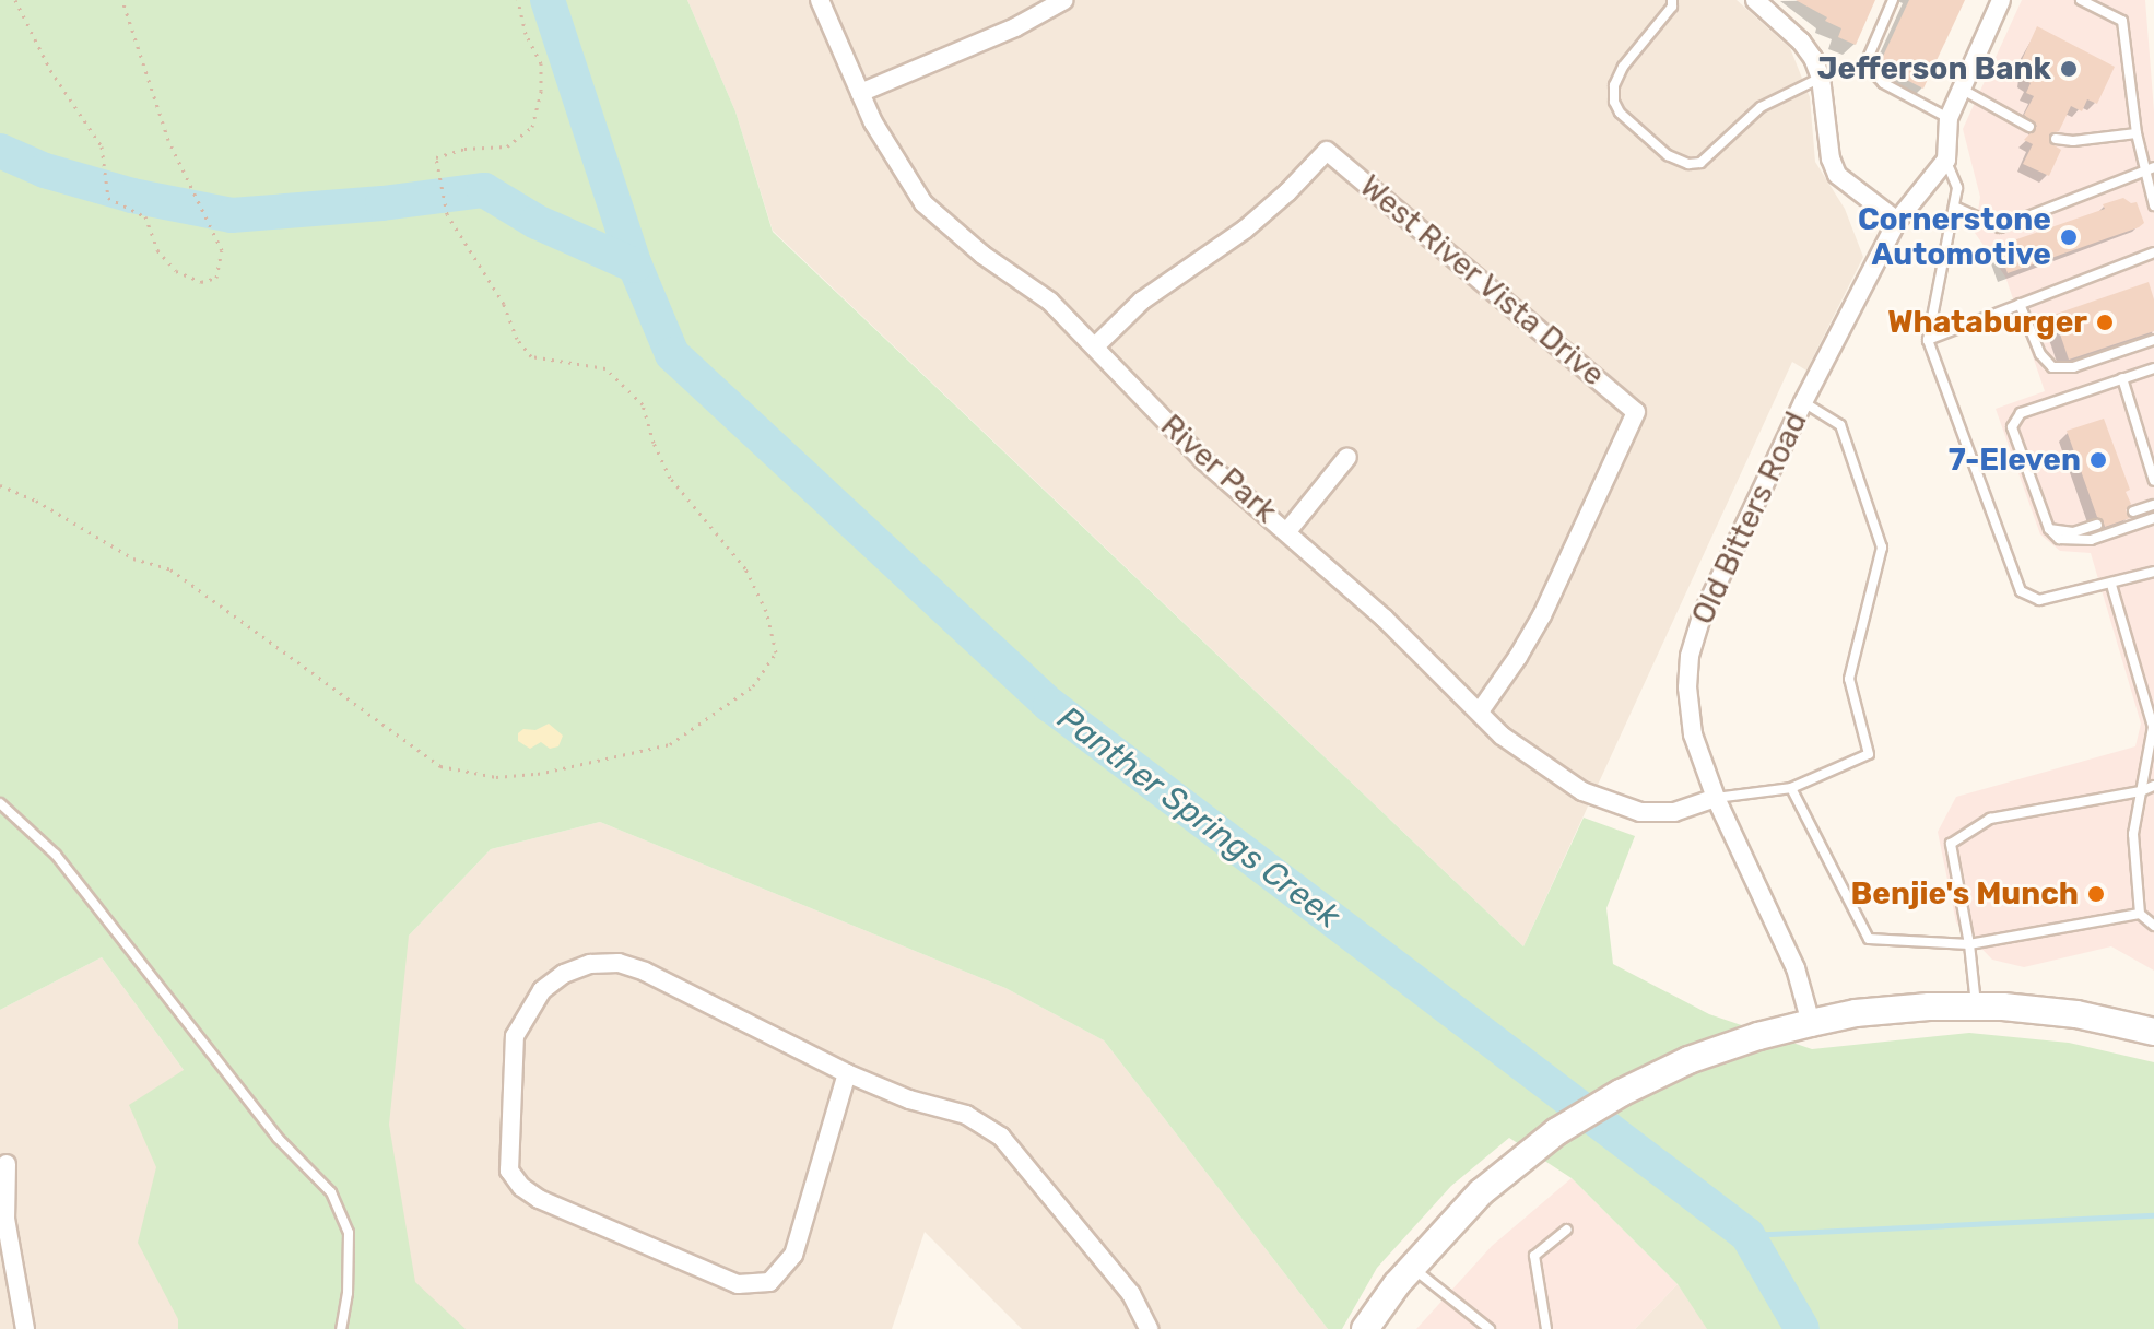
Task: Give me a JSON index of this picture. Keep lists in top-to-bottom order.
{
  "streets": {
    "street": ["West River Vista Drive", "River Park", "Old Bitters Road"]
  },
  "crossings": [
    ["West River Vista Drive", "River Park"],
    ["River Park", "Old Bitters Road"]
  ],
  "water": ["Panther Springs Creek"],
  "places": [
    "Jefferson Bank",
    "Cornerstone Automotive",
    "Whataburger",
    "7-Eleven",
    "Benjie's Munch"
  ]
}
